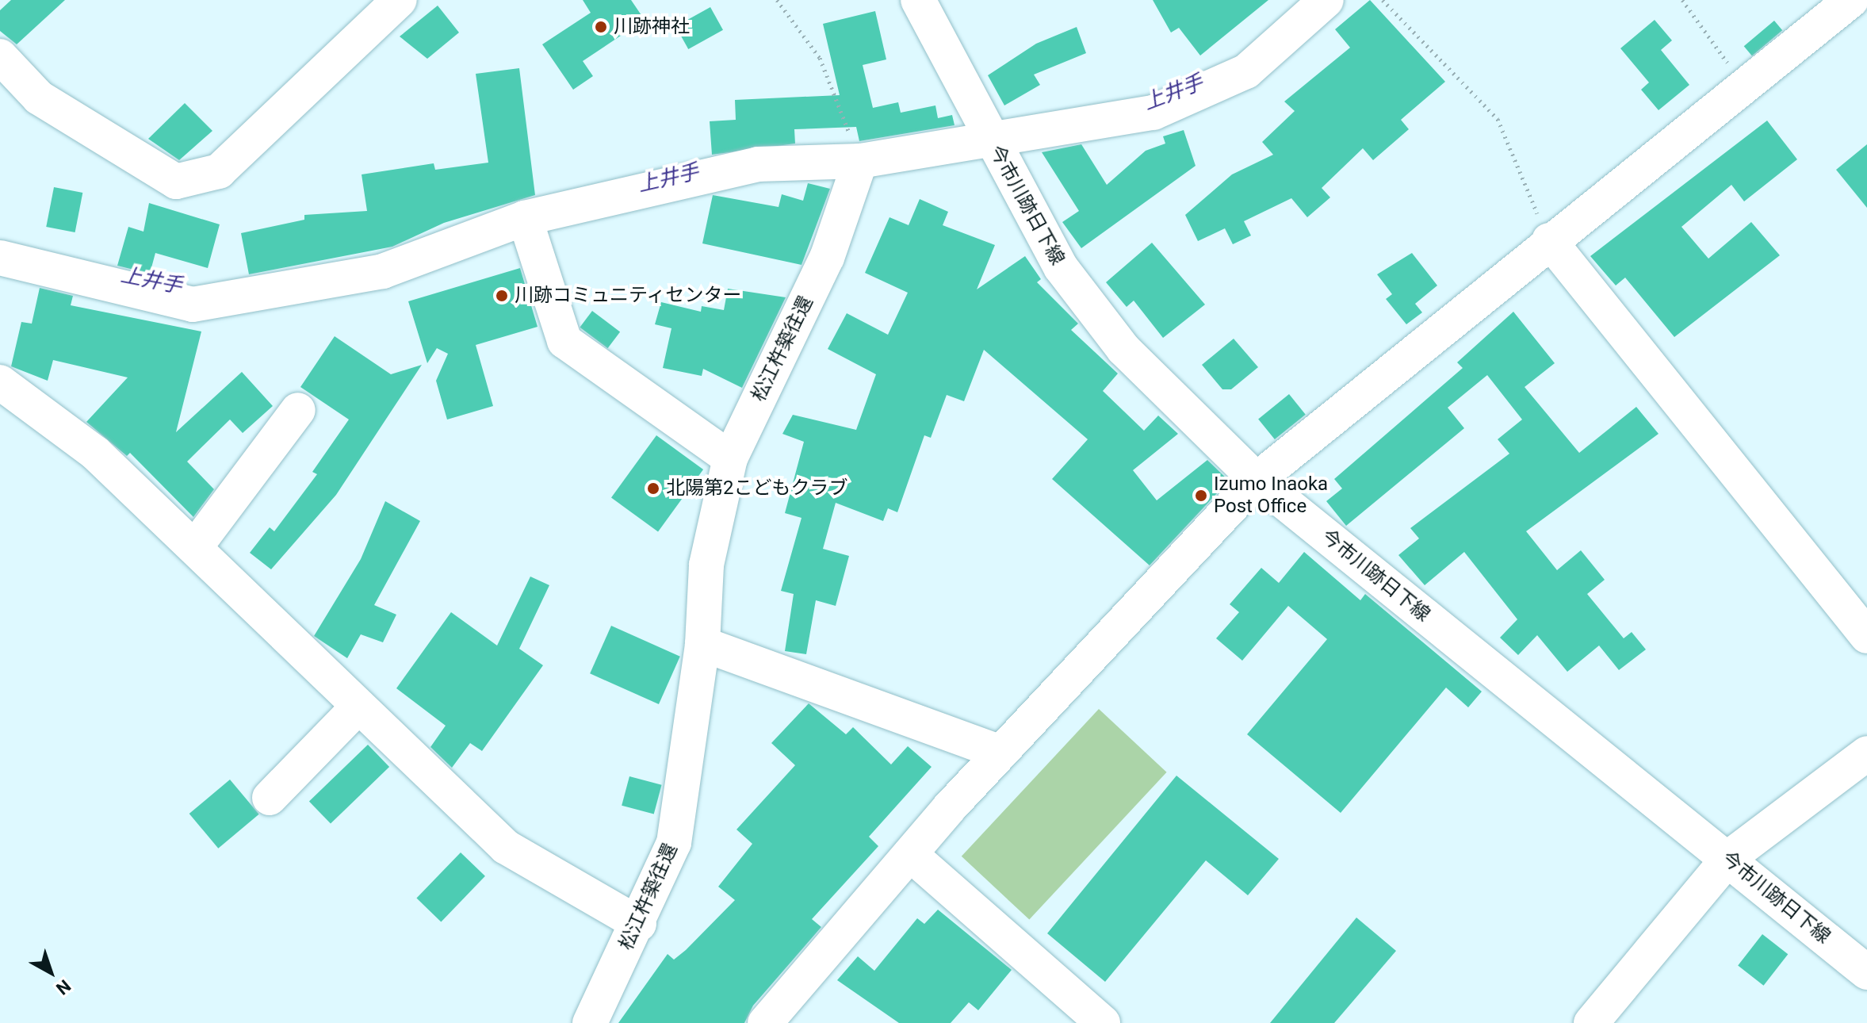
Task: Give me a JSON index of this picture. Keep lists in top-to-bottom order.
{
  "streets": {
    "street": ["今市川跡日下線", "松江杵築往還"]
  },
  "water": ["上井手"],
  "places": [
    "川跡神社",
    "川跡コミュニティセンター",
    "北陽第2こどもクラブ",
    "Izumo Inaoka Post Office"
  ],
  "north": "bottom right"
}
